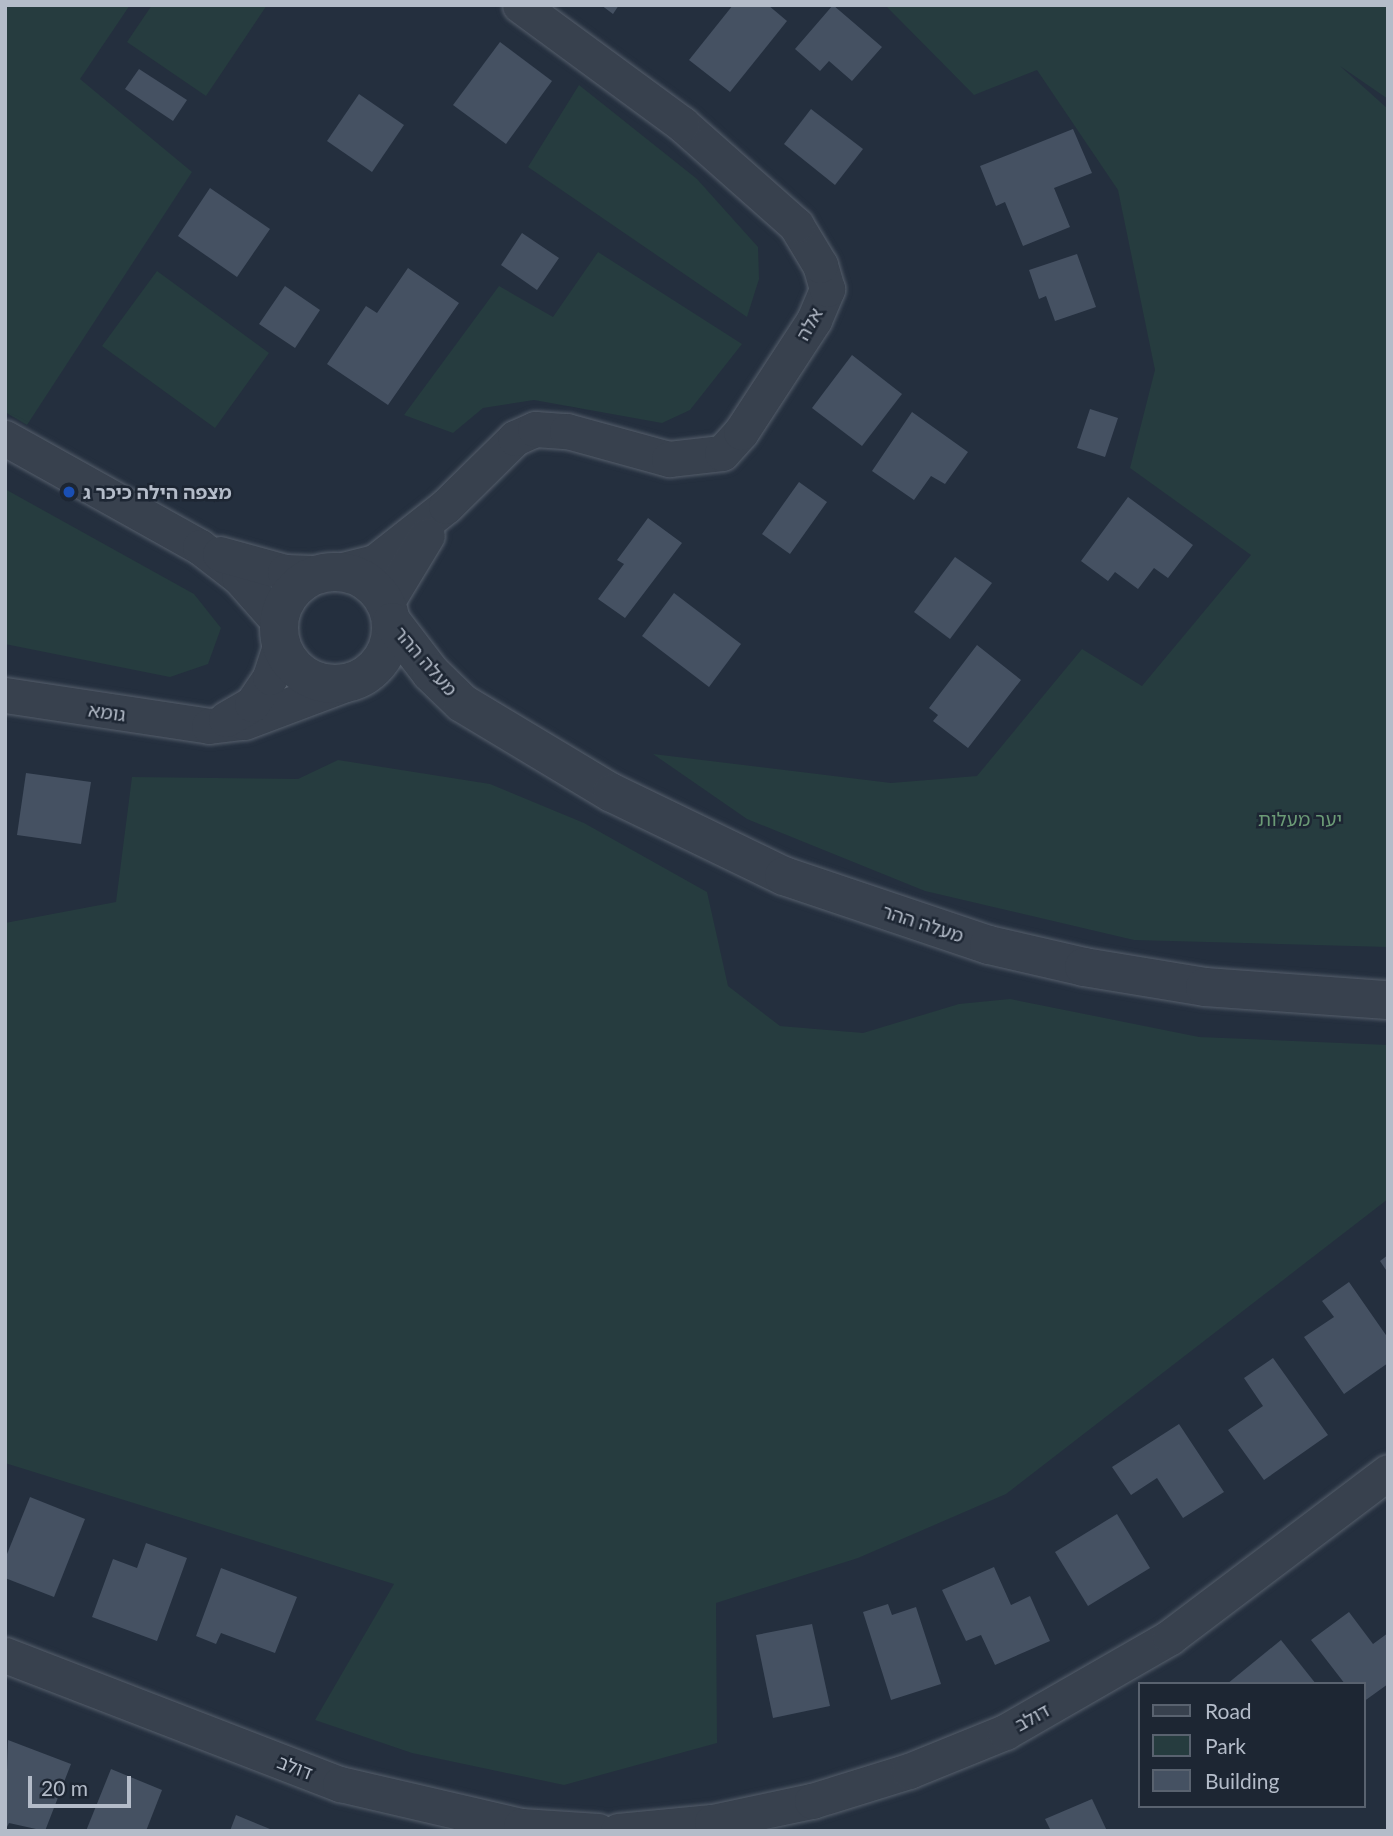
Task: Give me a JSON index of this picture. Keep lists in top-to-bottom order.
{
  "streets": {
    "street": [
      "אלה",
      "מעלה ההר",
      "גומא",
      "דולב"
    ]
  },
  "crossings": [
    ["אלה", "מעלה ההר"],
    ["אלה", "גומא"],
    ["מעלה ההר", "גומא"]
  ],
  "parks": ["יער מעלות"],
  "places": ["מצפה הילה כיכר ג"],
  "legend": ["Road", "Park", "Building"],
  "scale_bar": "20 m"
}
